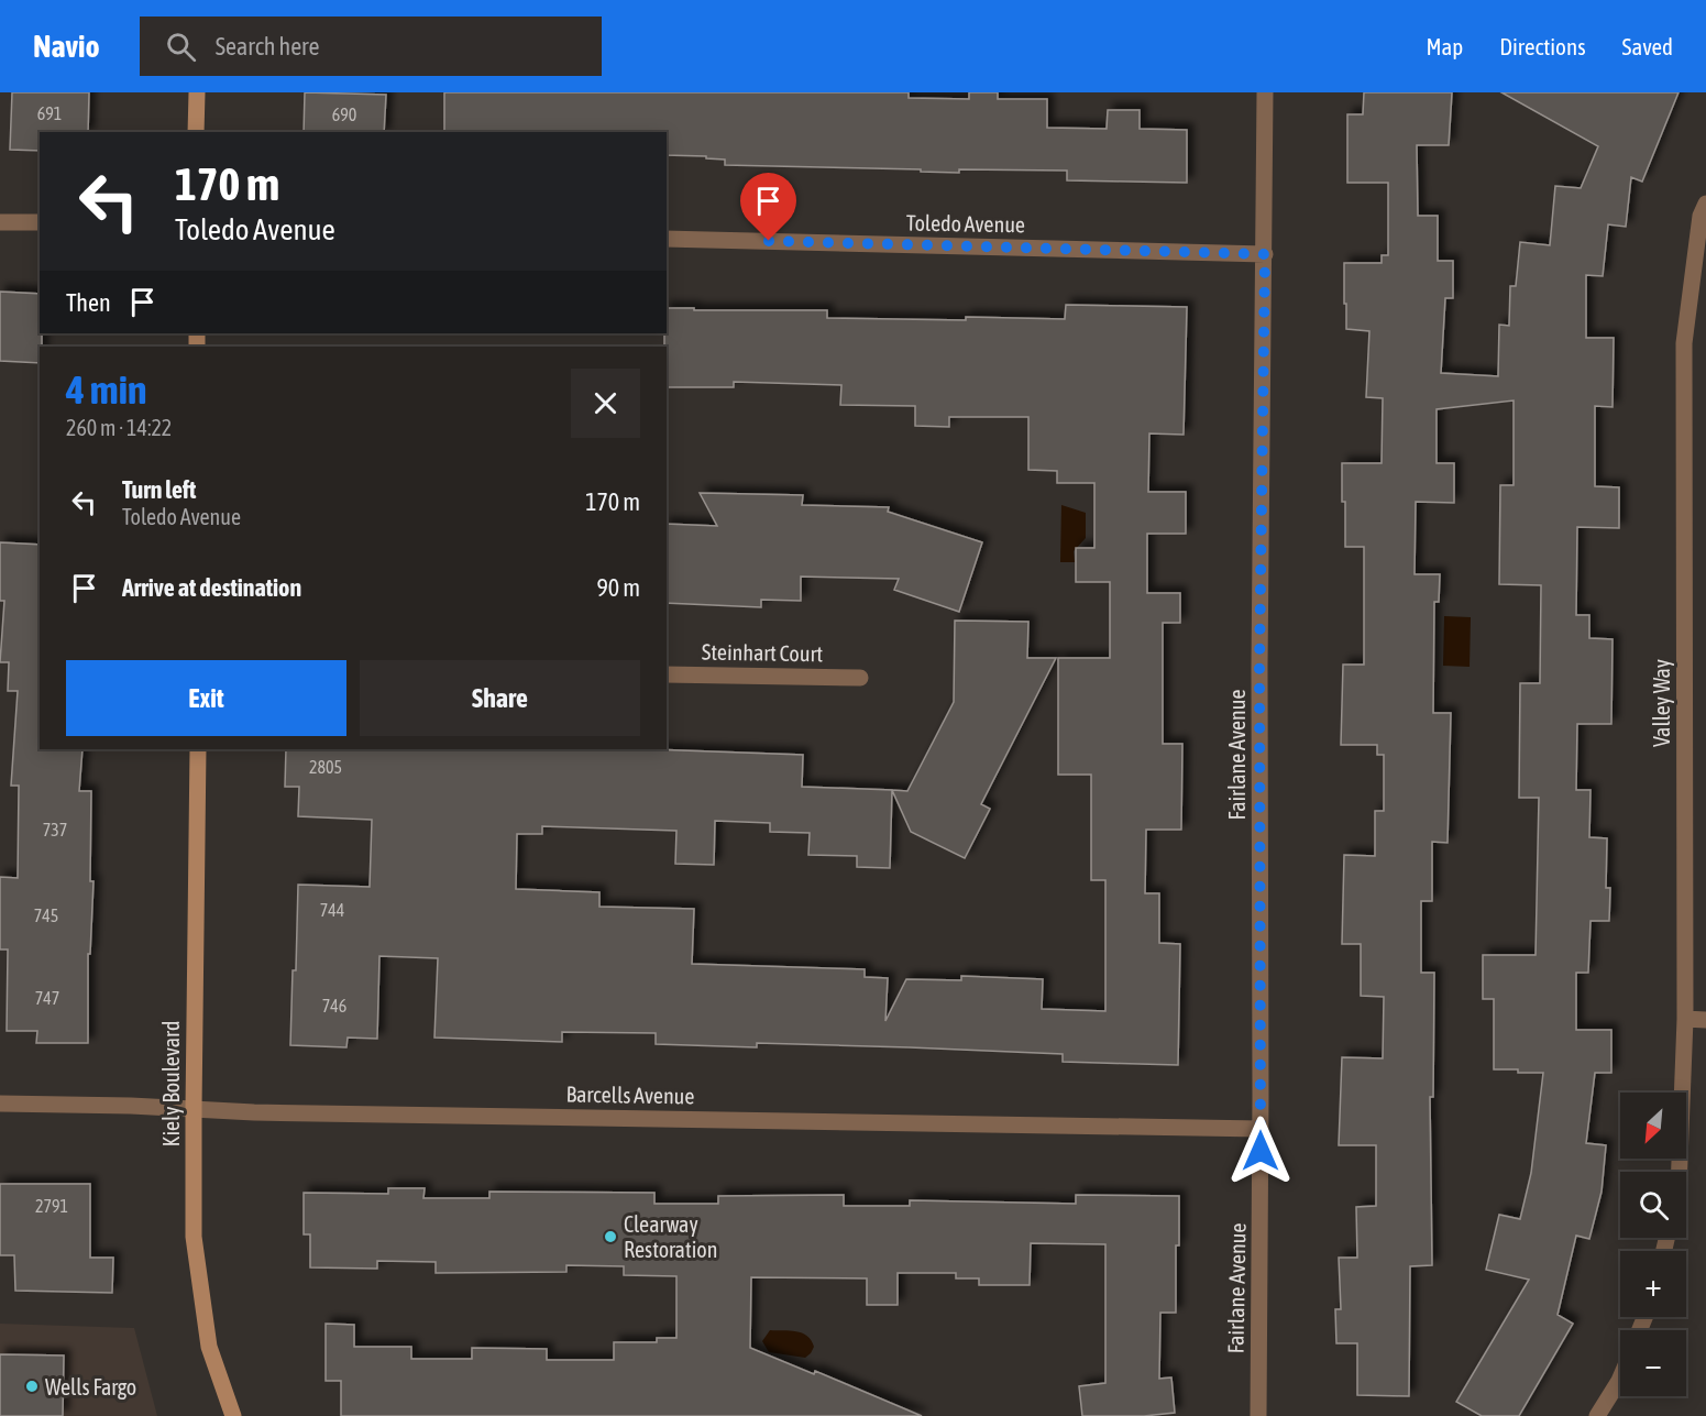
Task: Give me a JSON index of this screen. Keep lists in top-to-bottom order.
{
  "streets": {
    "main road": ["Kiely Boulevard"],
    "street": [
      "Toledo Avenue",
      "Steinhart Court",
      "Valley Way",
      "Fairlane Avenue",
      "Barcells Avenue"
    ]
  },
  "crossings": [
    ["Toledo Avenue", "Fairlane Avenue"],
    ["Fairlane Avenue", "Barcells Avenue"],
    ["Kiely Boulevard", "Barcells Avenue"]
  ],
  "places": ["Clearway Restoration", "Wells Fargo"],
  "house_numbers": [
    "691",
    "690",
    "2805",
    "737",
    "744",
    "745",
    "747",
    "746",
    "2791"
  ],
  "north": "bottom left",
  "page": {
    "header": "Navio",
    "search": "Search here",
    "nav": ["Map", "Directions", "Saved"],
    "turn": ["170 m", "Toledo Avenue"],
    "then": "Then",
    "heading": ["4 min", "260 m · 14:22"],
    "list": [
      {
        "name": "Turn left",
        "note": "Toledo Avenue",
        "value": "170 m"
      },
      {
        "name": "Arrive at destination",
        "value": "90 m"
      }
    ],
    "buttons": ["Exit", "Share"],
    "map_buttons": ["+", "−"]
  }
}
